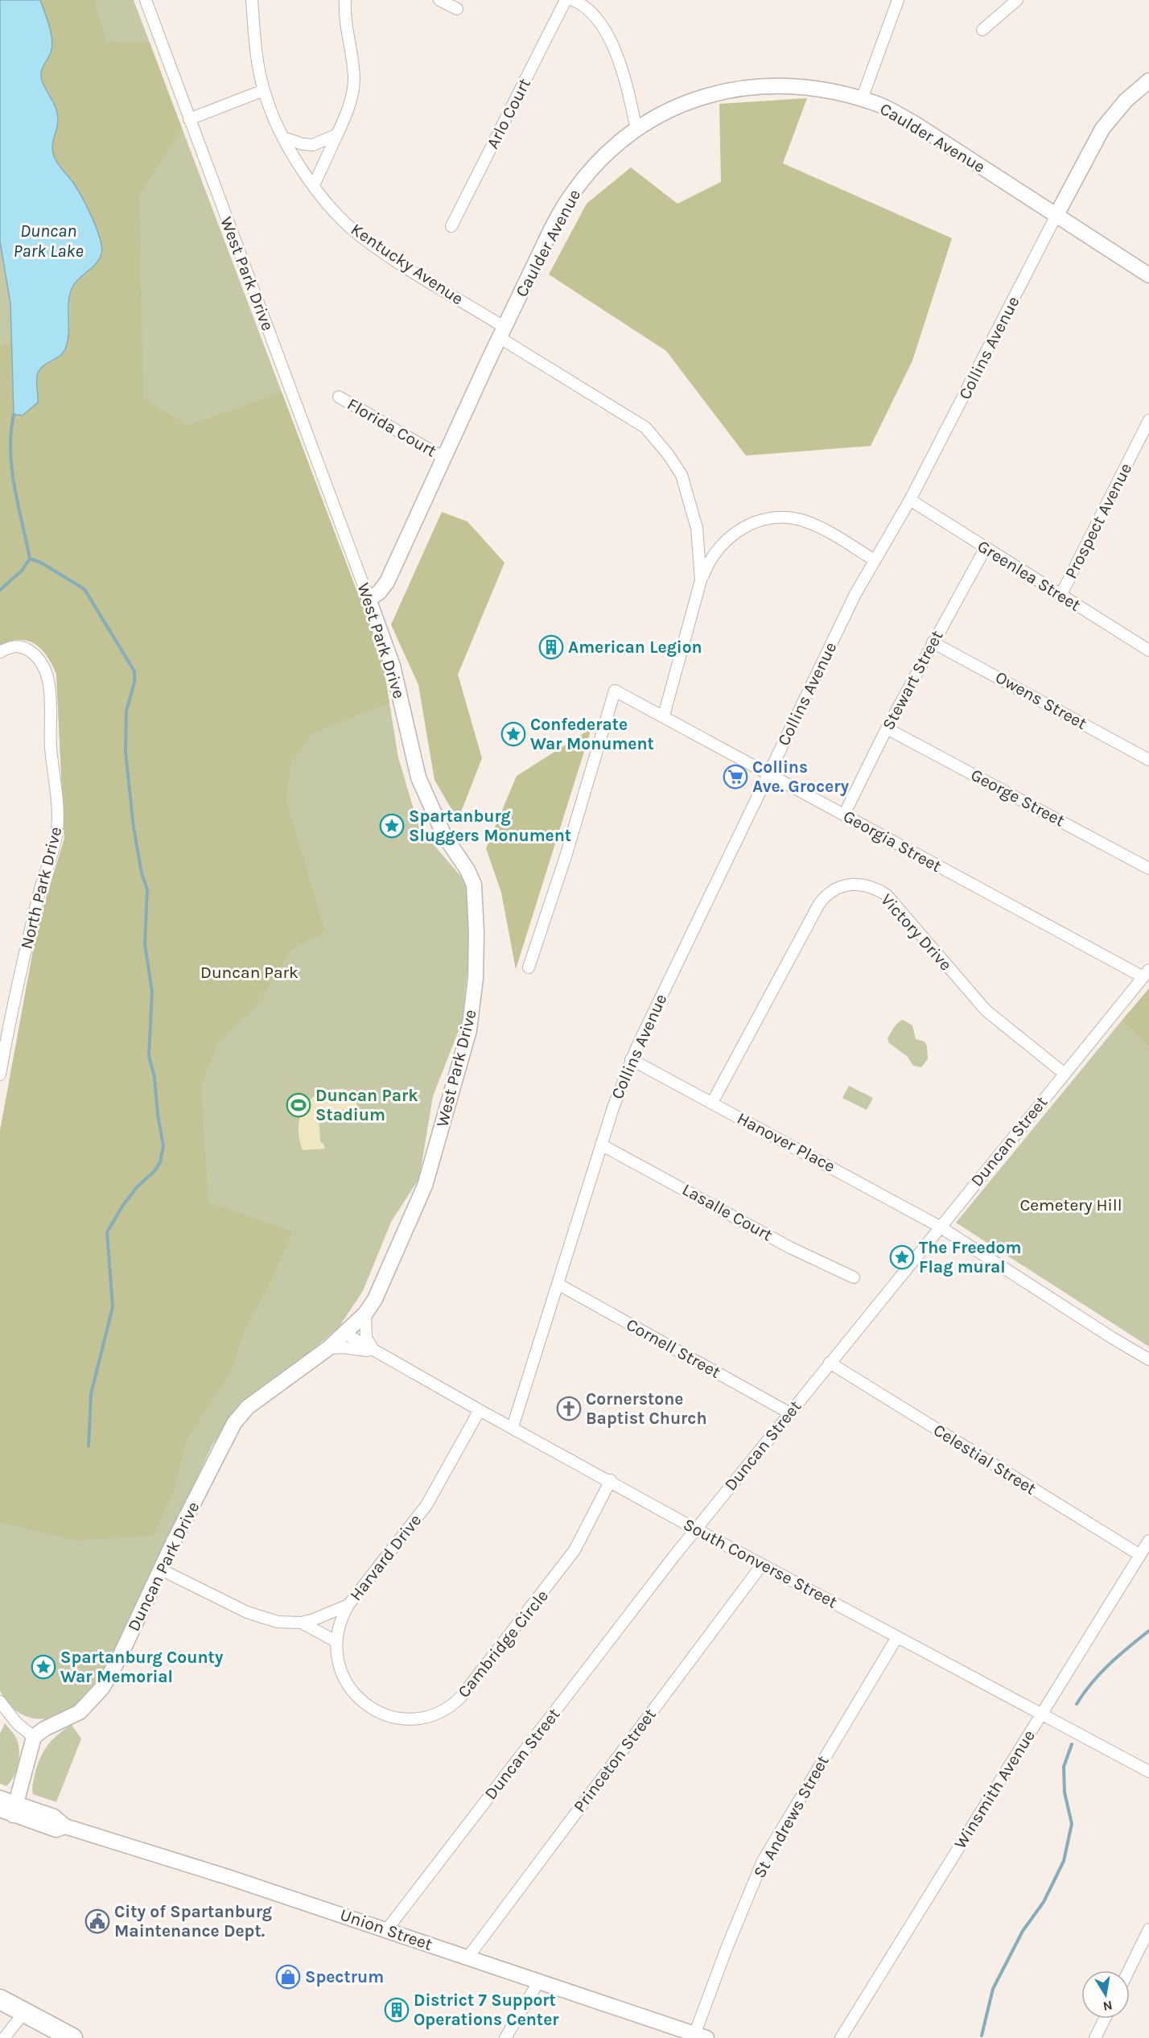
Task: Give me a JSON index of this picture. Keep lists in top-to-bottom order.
{
  "streets": {
    "street": [
      "Arlo Court",
      "Caulder Avenue",
      "Kentucky Avenue",
      "West Park Drive",
      "Collins Avenue",
      "Florida Court",
      "Prospect Avenue",
      "Greenlea Street",
      "Stewart Street",
      "Owens Street",
      "George Street",
      "Georgia Street",
      "North Park Drive",
      "Victory Drive",
      "Duncan Street",
      "Hanover Place",
      "Lasalle Court",
      "Cornell Street",
      "Celestial Street",
      "Harvard Drive",
      "South Converse Street",
      "Duncan Park Drive",
      "Cambridge Circle",
      "Princeton Street",
      "Winsmith Avenue",
      "St Andrews Street",
      "Union Street"
    ]
  },
  "crossings": [
    ["Caulder Avenue", "Kentucky Avenue"],
    ["Caulder Avenue", "West Park Drive"],
    ["Caulder Avenue", "Collins Avenue"],
    ["Caulder Avenue", "Florida Court"],
    ["West Park Drive", "South Converse Street"],
    ["West Park Drive", "Duncan Park Drive"],
    ["Collins Avenue", "Greenlea Street"],
    ["Collins Avenue", "Georgia Street"],
    ["Collins Avenue", "Hanover Place"],
    ["Collins Avenue", "Lasalle Court"],
    ["Collins Avenue", "Cornell Street"],
    ["Collins Avenue", "South Converse Street"],
    ["Prospect Avenue", "Greenlea Street"],
    ["Greenlea Street", "Stewart Street"],
    ["Stewart Street", "Owens Street"],
    ["Stewart Street", "George Street"],
    ["Stewart Street", "Georgia Street"],
    ["Georgia Street", "Duncan Street"],
    ["Victory Drive", "Duncan Street"],
    ["Victory Drive", "Hanover Place"],
    ["Duncan Street", "Hanover Place"],
    ["Duncan Street", "Cornell Street"],
    ["Duncan Street", "Celestial Street"],
    ["Duncan Street", "South Converse Street"],
    ["Duncan Street", "Union Street"],
    ["Celestial Street", "Winsmith Avenue"],
    ["Harvard Drive", "South Converse Street"],
    ["Harvard Drive", "Duncan Park Drive"],
    ["Harvard Drive", "Cambridge Circle"],
    ["South Converse Street", "Duncan Park Drive"],
    ["South Converse Street", "Cambridge Circle"],
    ["South Converse Street", "Princeton Street"],
    ["South Converse Street", "Winsmith Avenue"],
    ["South Converse Street", "St Andrews Street"],
    ["Princeton Street", "Union Street"],
    ["St Andrews Street", "Union Street"]
  ],
  "water": ["Duncan Park Lake"],
  "parks": ["Duncan Park", "Cemetery Hill"],
  "places": {
    "building": ["American Legion", "District 7 Support Operations Center"],
    "place": [
      "Confederate War Monument",
      "Spartanburg Sluggers Monument",
      "The Freedom Flag mural",
      "Spartanburg County War Memorial"
    ],
    "supermarket": ["Collins Ave. Grocery"],
    "sports": ["Duncan Park Stadium"],
    "church": ["Cornerstone Baptist Church"],
    "public building": ["City of Spartanburg Maintenance Dept."],
    "shop": ["Spectrum"]
  },
  "north": "bottom"
}
